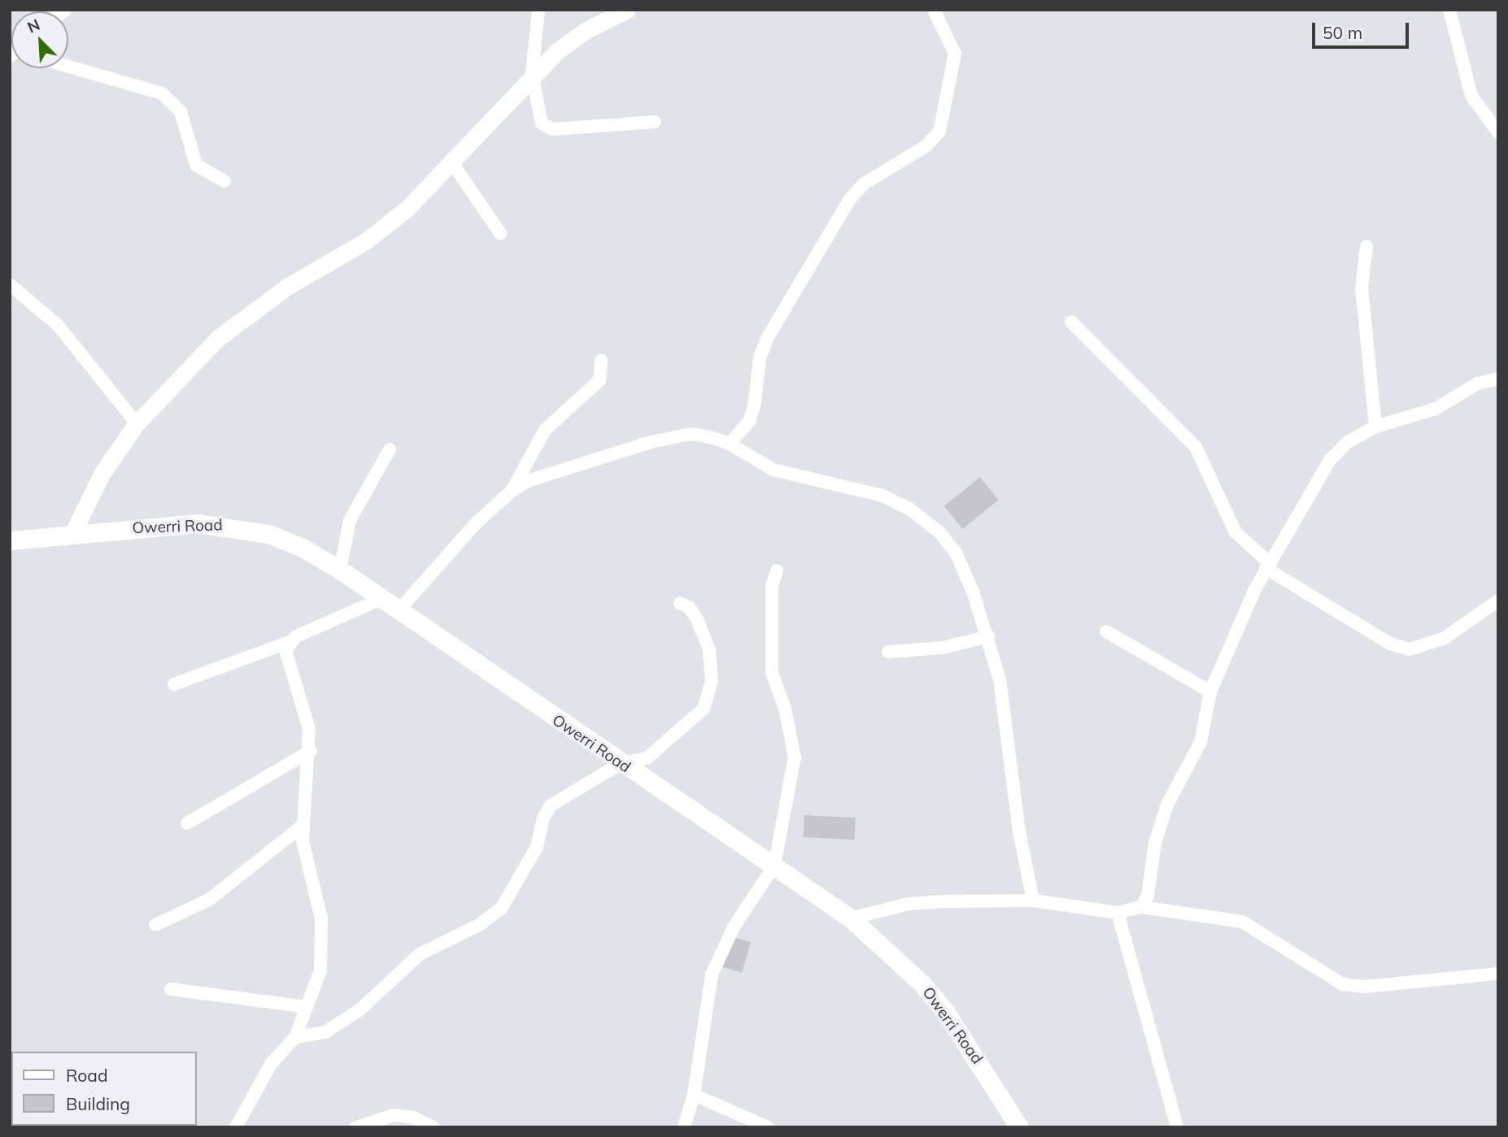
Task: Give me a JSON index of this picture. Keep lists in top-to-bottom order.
{
  "streets": {
    "main road": ["Owerri Road"]
  },
  "legend": ["Road", "Building"],
  "scale_bar": "50 m",
  "north": "top left"
}
